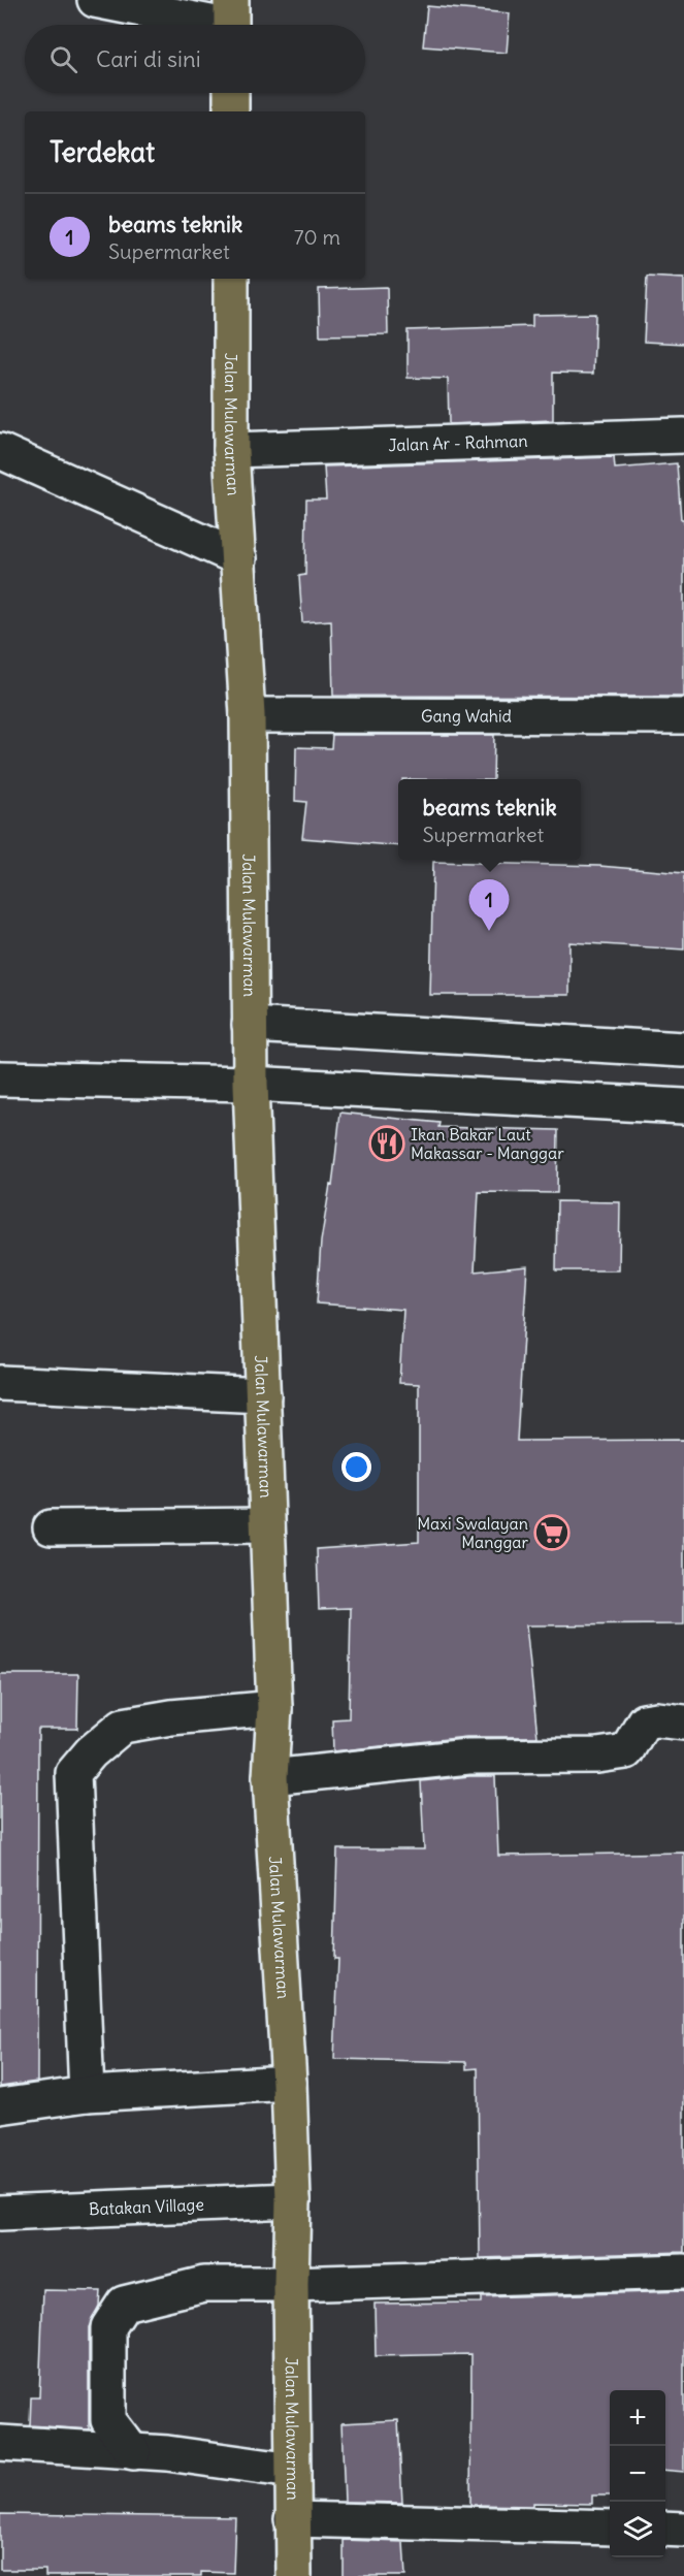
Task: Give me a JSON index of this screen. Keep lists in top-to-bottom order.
{
  "streets": {
    "main road": ["Jalan Mulawarman"],
    "street": ["Jalan Ar - Rahman", "Gang Wahid", "Batakan Village"]
  },
  "crossings": [
    ["Jalan Mulawarman", "Jalan Ar - Rahman"],
    ["Jalan Mulawarman", "Gang Wahid"],
    ["Jalan Mulawarman", "Batakan Village"]
  ],
  "places": {
    "restaurant": ["Ikan Bakar Laut Makassar - Manggar"],
    "supermarket": ["Maxi Swalayan Manggar"]
  },
  "page": {
    "search": "Cari di sini",
    "heading": "Terdekat",
    "list": [
      {
        "mark": "1",
        "name": "beams teknik",
        "note": "Supermarket",
        "value": "70 m"
      }
    ],
    "popup": ["beams teknik", "Supermarket"],
    "pins": "1",
    "map_buttons": ["+", "−"]
  }
}
